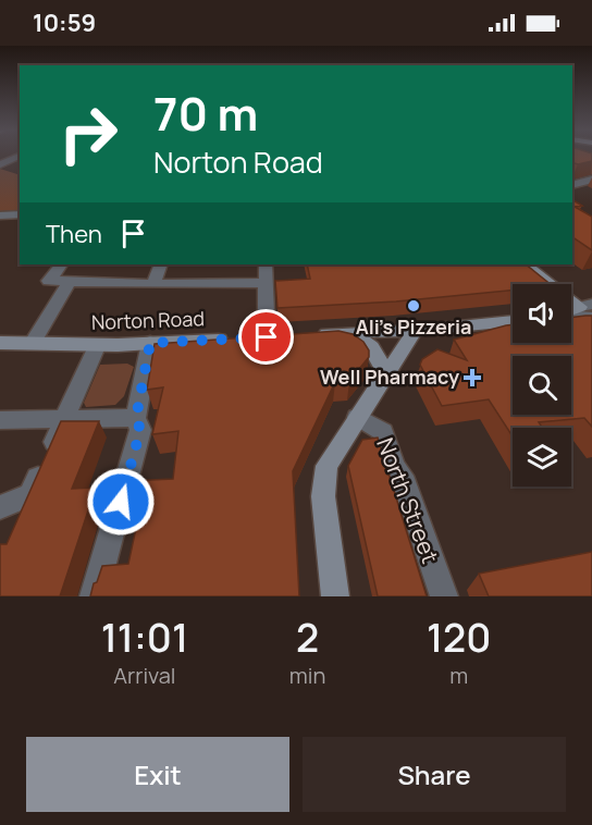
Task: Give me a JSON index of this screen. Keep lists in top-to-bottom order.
{
  "streets": {
    "street": ["Norton Road", "North Street"]
  },
  "places": {
    "other": ["Ali's Pizzeria"],
    "health": ["Well Pharmacy"]
  },
  "page": {
    "status": "10:59",
    "turn": ["70 m", "Norton Road"],
    "then": "Then",
    "eta": [
      "11:01",
      "Arrival",
      "2",
      "min",
      "120",
      "m"
    ],
    "buttons": ["Exit", "Share"]
  }
}
